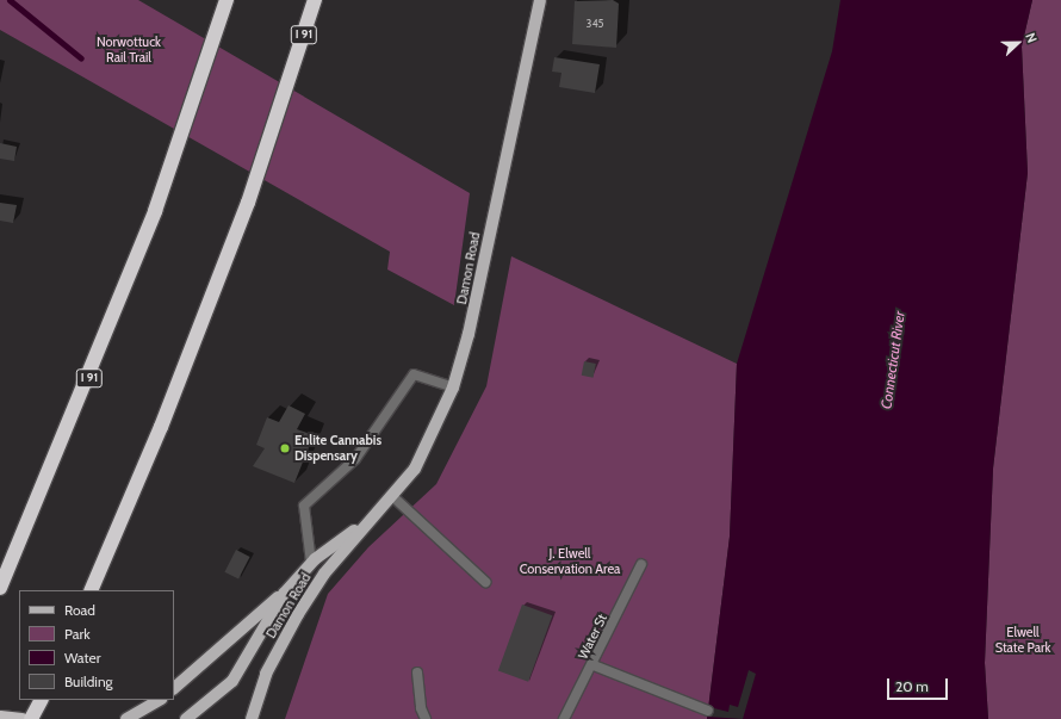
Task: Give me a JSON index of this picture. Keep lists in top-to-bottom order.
{
  "streets": {
    "highway": ["I 91"],
    "main road": ["Damon Road"],
    "lane": ["Water St"]
  },
  "water": ["Connecticut River"],
  "parks": ["Norwottuck Rail Trail", "J. Elwell Conservation Area", "Elwell State Park"],
  "places": ["Enlite Cannabis Dispensary"],
  "house_numbers": ["345"],
  "legend": [
    "Road",
    "Park",
    "Water",
    "Building"
  ],
  "scale_bar": "20 m",
  "north": "right"
}
